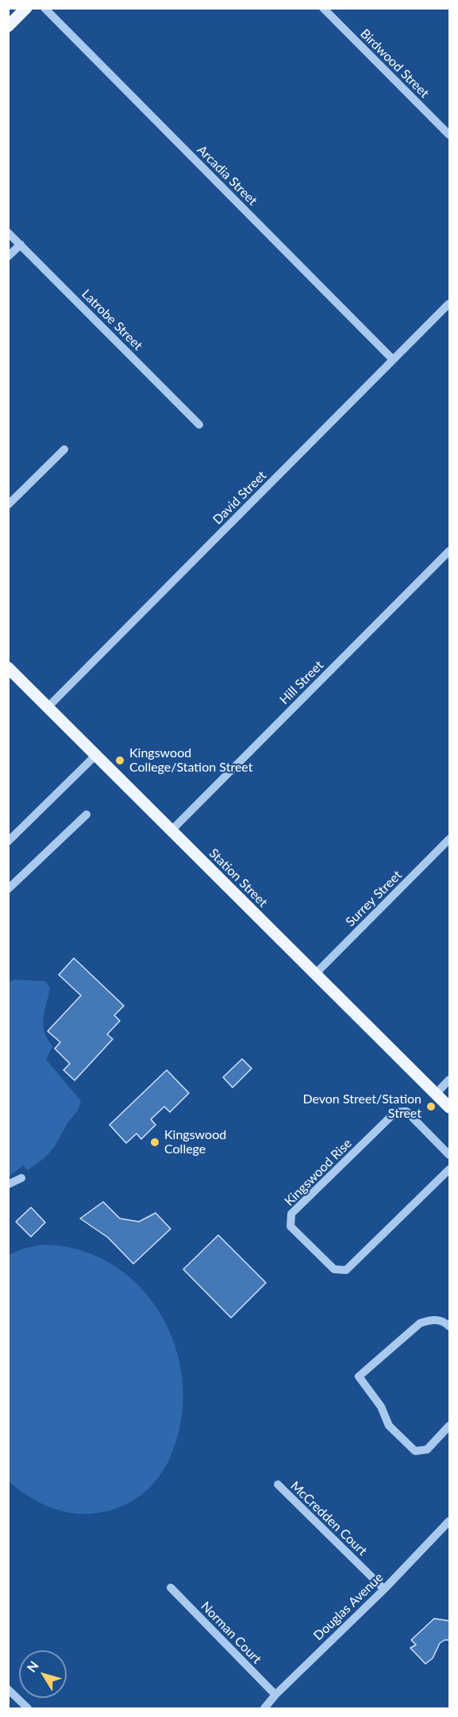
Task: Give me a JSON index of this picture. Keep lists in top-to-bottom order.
{
  "streets": {
    "main road": ["Station Street"],
    "street": [
      "Birdwood Street",
      "Arcadia Street",
      "Latrobe Street",
      "David Street",
      "Hill Street",
      "Surrey Street",
      "Kingswood Rise",
      "McCredden Court",
      "Douglas Avenue",
      "Norman Court"
    ]
  },
  "crossings": [
    ["Arcadia Street", "David Street"],
    ["David Street", "Station Street"],
    ["Hill Street", "Station Street"],
    ["Station Street", "Surrey Street"],
    ["McCredden Court", "Douglas Avenue"],
    ["Douglas Avenue", "Norman Court"]
  ],
  "places": ["Kingswood College/Station Street", "Devon Street/Station Street", "Kingswood College"],
  "north": "top left"
}
